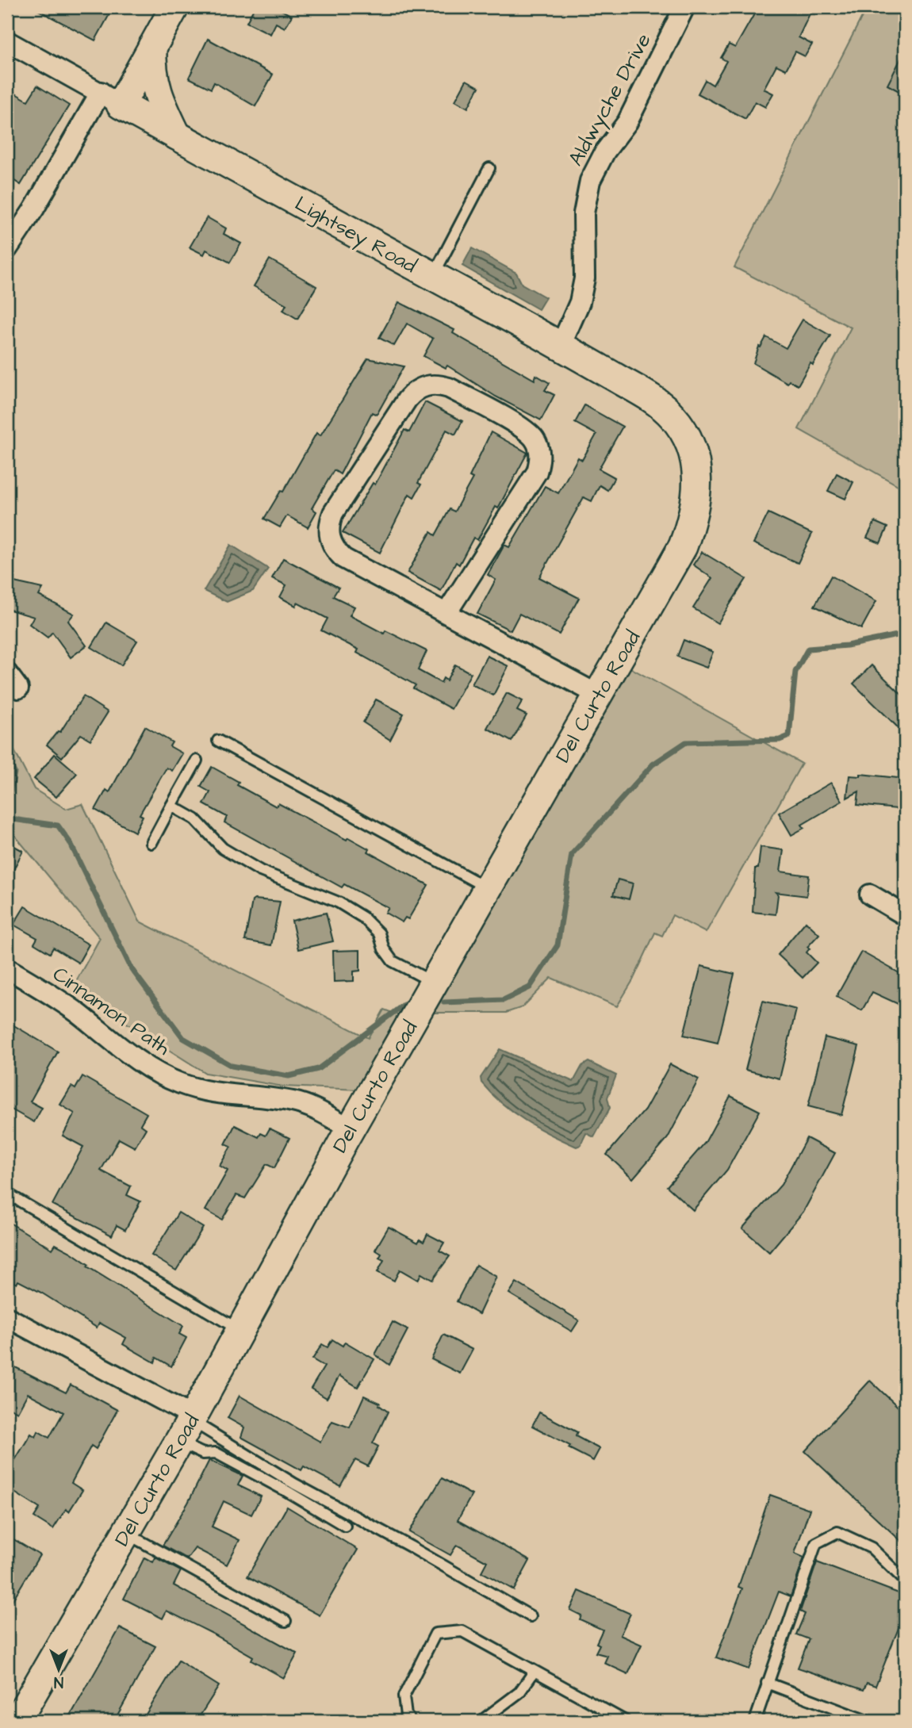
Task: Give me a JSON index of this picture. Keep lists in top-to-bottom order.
{
  "streets": {
    "street": [
      "Aldwyche Drive",
      "Lightsey Road",
      "Del Curto Road",
      "Cinnamon Path"
    ]
  },
  "crossings": [
    ["Aldwyche Drive", "Lightsey Road"],
    ["Lightsey Road", "Del Curto Road"],
    ["Del Curto Road", "Cinnamon Path"]
  ],
  "north": "bottom"
}
